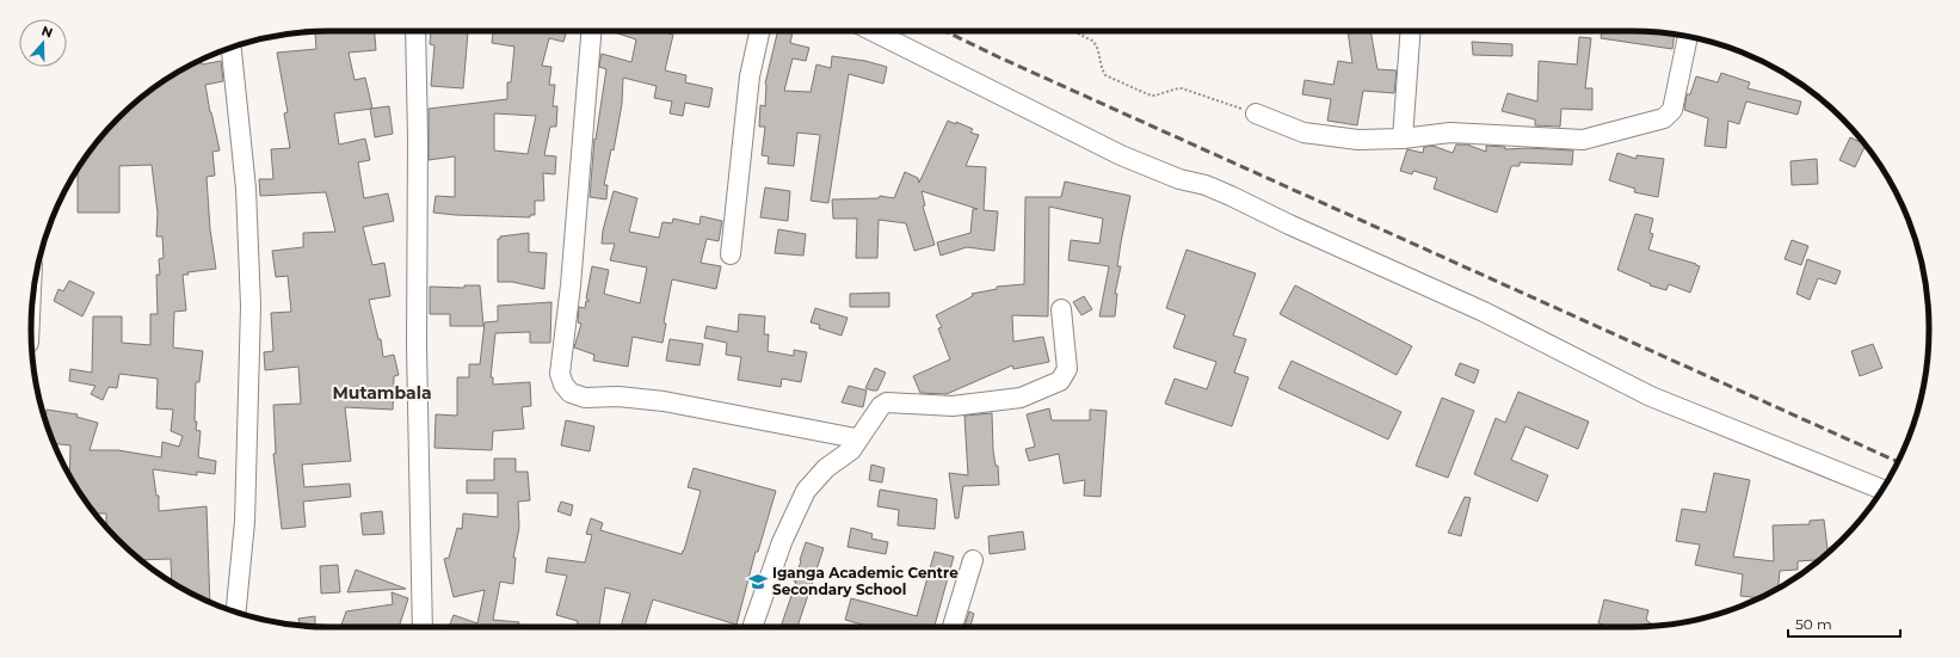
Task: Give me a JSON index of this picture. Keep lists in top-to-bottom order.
{
  "districts": ["Mutambala"],
  "places": {
    "school or university": ["Iganga Academic Centre Secondary School"]
  },
  "scale_bar": "50 m",
  "north": "top"
}
